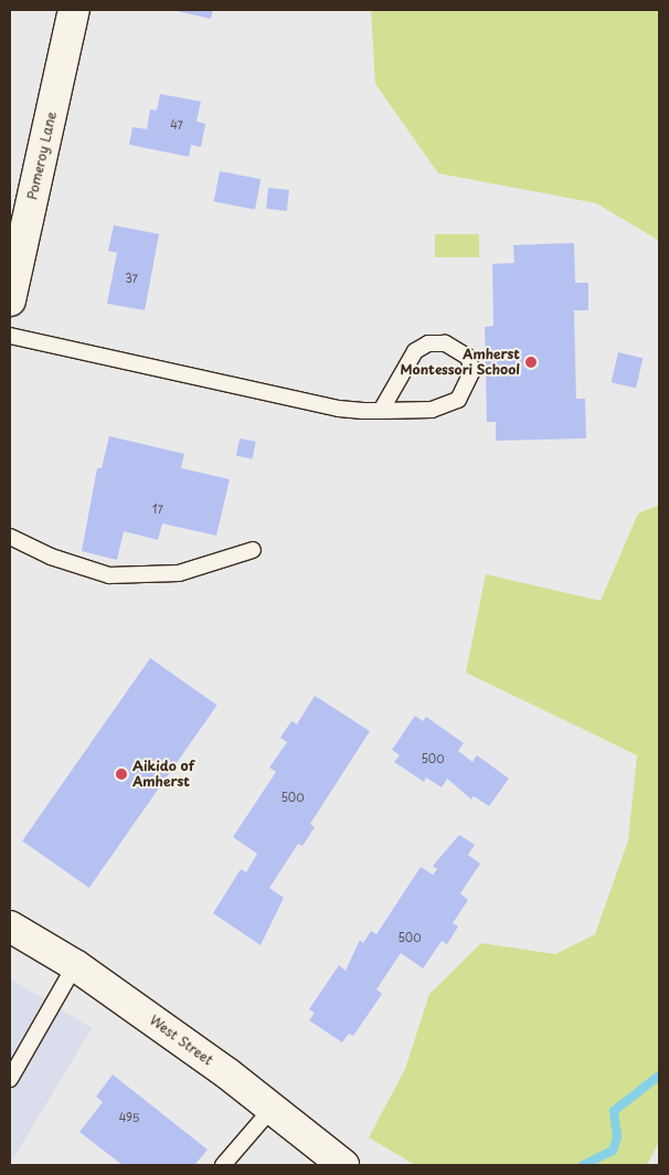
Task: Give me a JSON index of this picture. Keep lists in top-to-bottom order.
{
  "streets": {
    "main road": ["Pomeroy Lane", "West Street"]
  },
  "places": ["Amherst Montessori School", "Aikido of Amherst"],
  "house_numbers": [
    "47",
    "37",
    "17",
    "500",
    "500",
    "500",
    "495"
  ]
}
